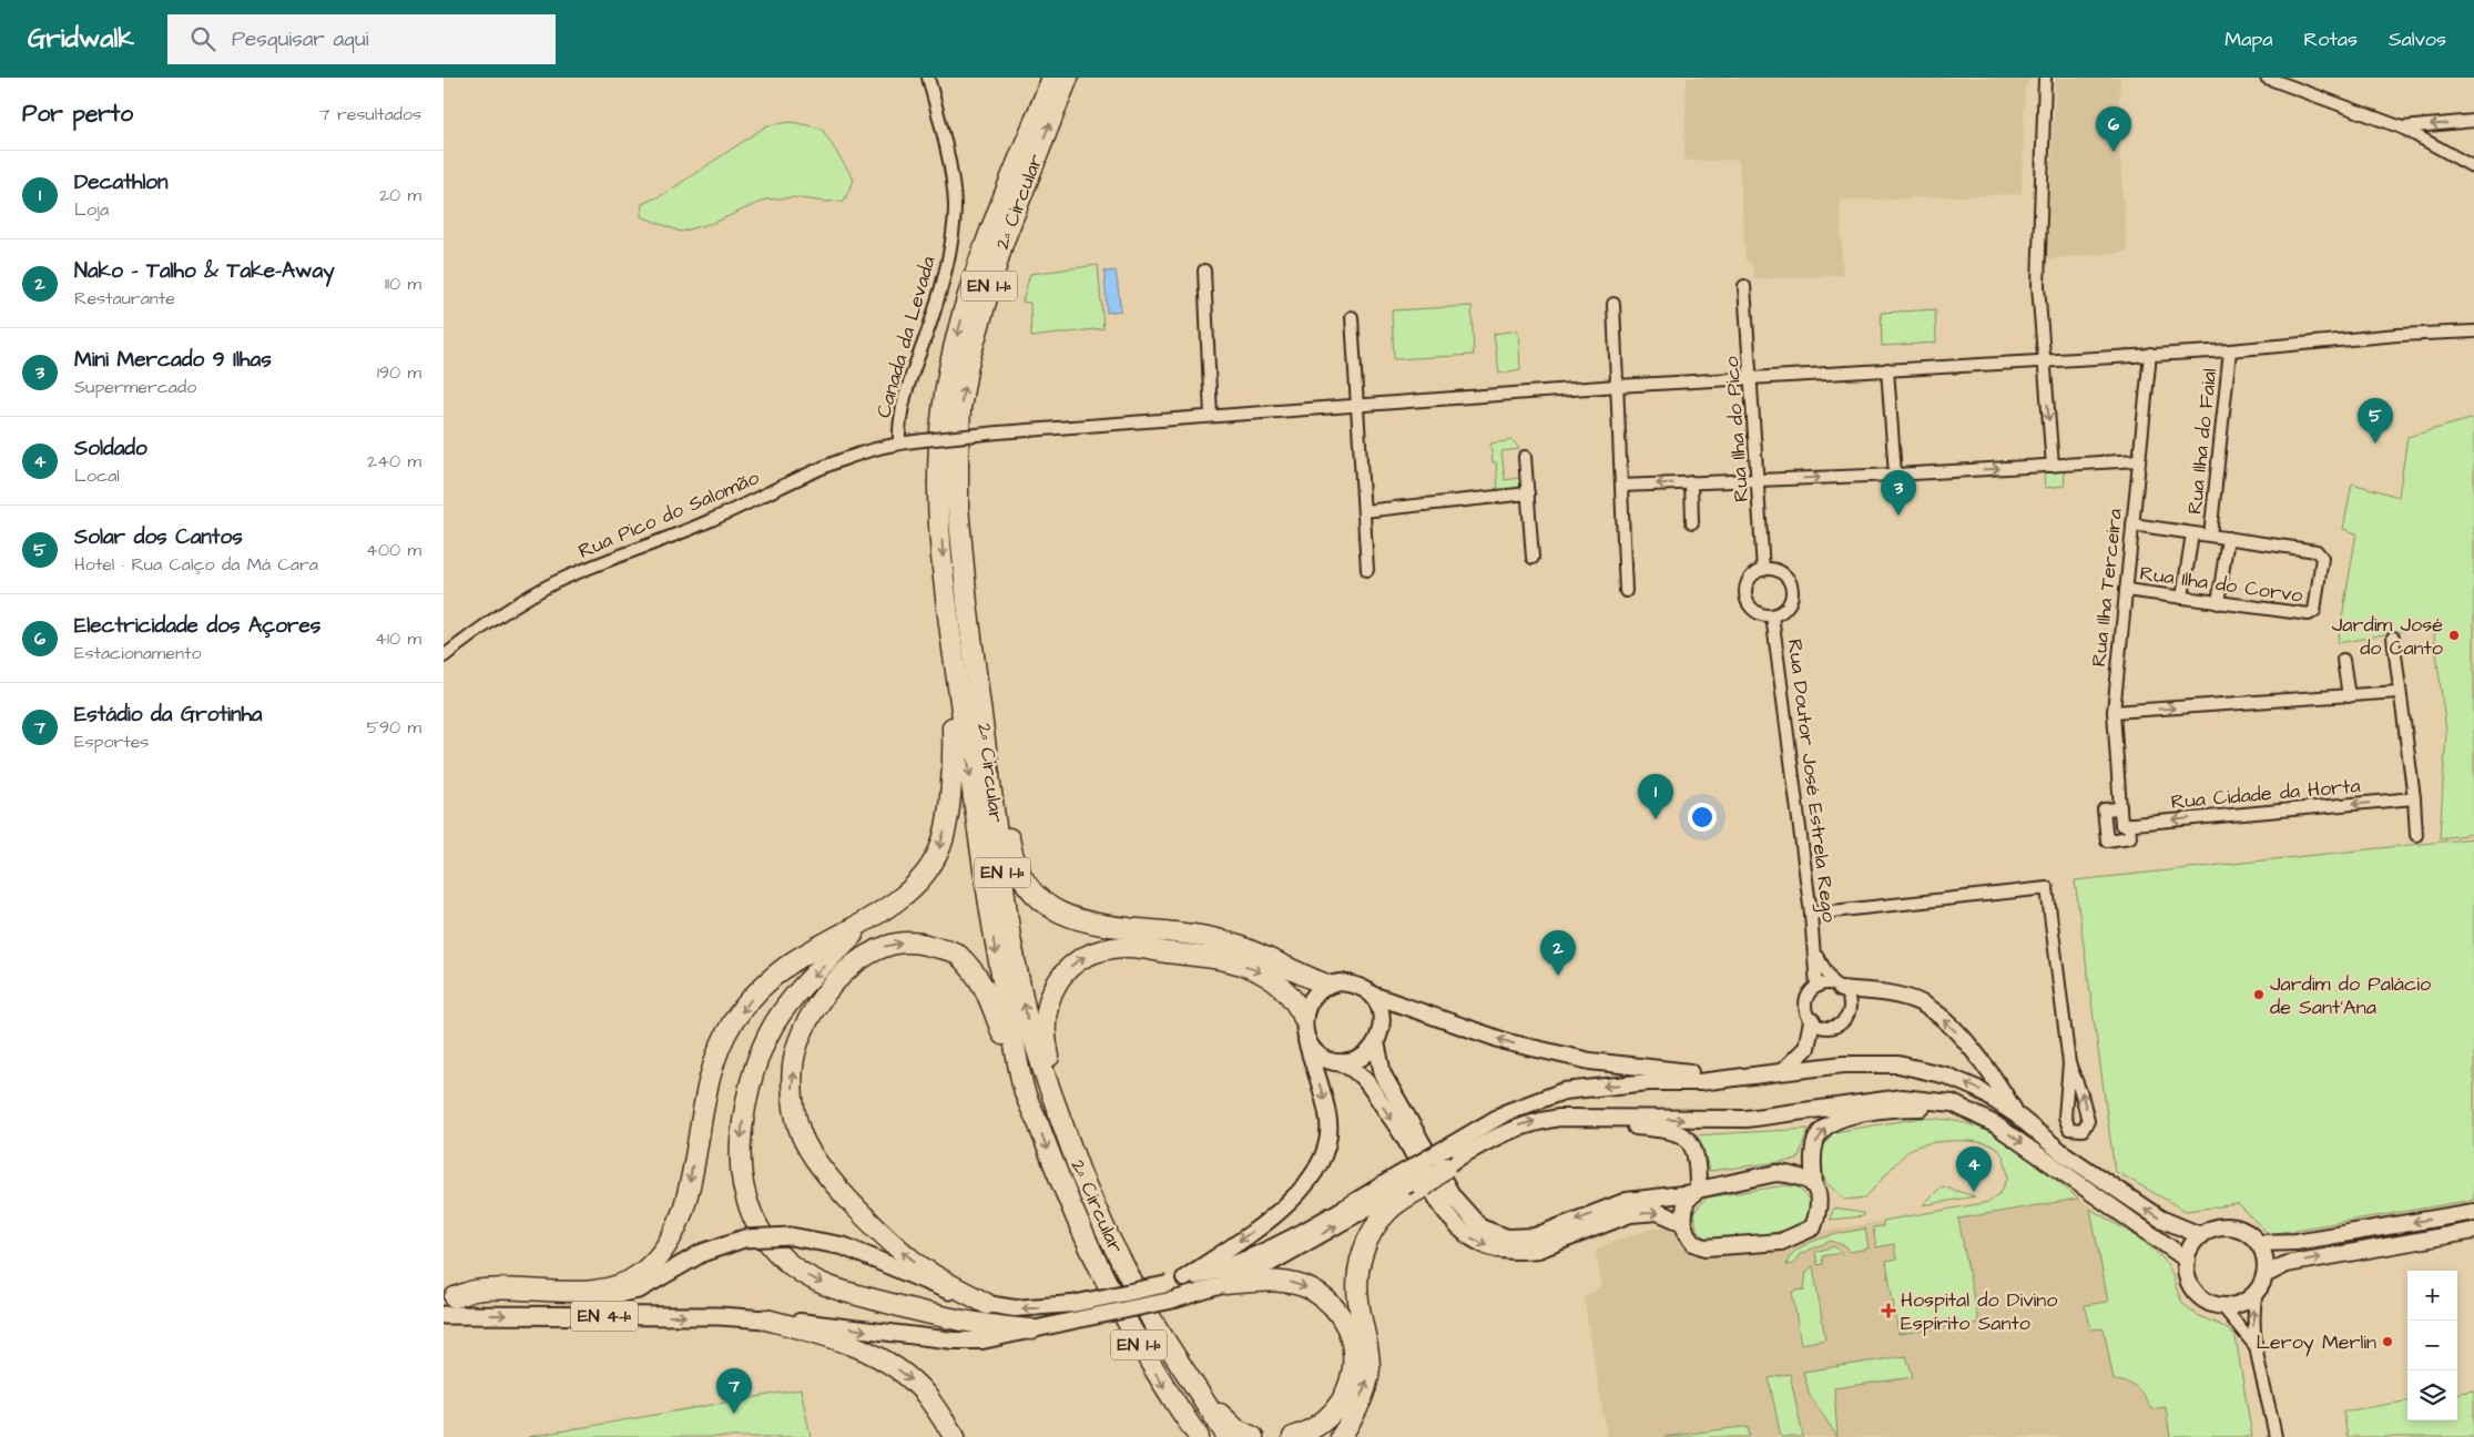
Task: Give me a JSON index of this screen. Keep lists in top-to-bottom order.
{
  "streets": {
    "highway": ["2ª Circular", "EN 1-1ª"],
    "main road": ["EN 4-1ª"],
    "street": [
      "Canada da Levada",
      "Rua Ilha do Pico",
      "Rua Ilha do Faial",
      "Rua Pico do Salomão",
      "Rua Ilha do Corvo",
      "Rua Ilha Terceira",
      "Rua Doutor José Estrela Rego",
      "Rua Cidade da Horta"
    ]
  },
  "crossings": [
    ["Canada da Levada", "Rua Pico do Salomão"],
    ["Rua Ilha do Pico", "Rua Pico do Salomão"],
    ["Rua Ilha do Pico", "Rua Doutor José Estrela Rego"],
    ["Rua Ilha do Faial", "Rua Pico do Salomão"],
    ["Rua Pico do Salomão", "Rua Ilha Terceira"],
    ["Rua Ilha do Corvo", "Rua Ilha Terceira"],
    ["Rua Ilha Terceira", "Rua Cidade da Horta"]
  ],
  "one_way": ["Rua Cidade da Horta"],
  "places": {
    "other": ["Jardim José do Canto", "Jardim do Palácio de Sant'Ana", "Leroy Merlin"],
    "health": ["Hospital do Divino Espírito Santo"]
  },
  "page": {
    "header": "Gridwalk",
    "search": "Pesquisar aqui",
    "nav": ["Mapa", "Rotas", "Salvos"],
    "heading": ["Por perto", "7 resultados"],
    "pins": [
      "6",
      "5",
      "3",
      "1",
      "2",
      "4",
      "7"
    ],
    "list": [
      {
        "mark": "1",
        "name": "Decathlon",
        "note": "Loja",
        "value": "20 m"
      },
      {
        "mark": "2",
        "name": "Nako - Talho & Take-Away",
        "note": "Restaurante",
        "value": "110 m"
      },
      {
        "mark": "3",
        "name": "Mini Mercado 9 Ilhas",
        "note": "Supermercado",
        "value": "190 m"
      },
      {
        "mark": "4",
        "name": "Soldado",
        "note": "Local",
        "value": "240 m"
      },
      {
        "mark": "5",
        "name": "Solar dos Cantos",
        "note": "Hotel · Rua Calço da Má Cara",
        "value": "400 m"
      },
      {
        "mark": "6",
        "name": "Electricidade dos Açores",
        "note": "Estacionamento",
        "value": "410 m"
      },
      {
        "mark": "7",
        "name": "Estádio da Grotinha",
        "note": "Esportes",
        "value": "590 m"
      }
    ],
    "map_buttons": ["+", "−"]
  }
}
